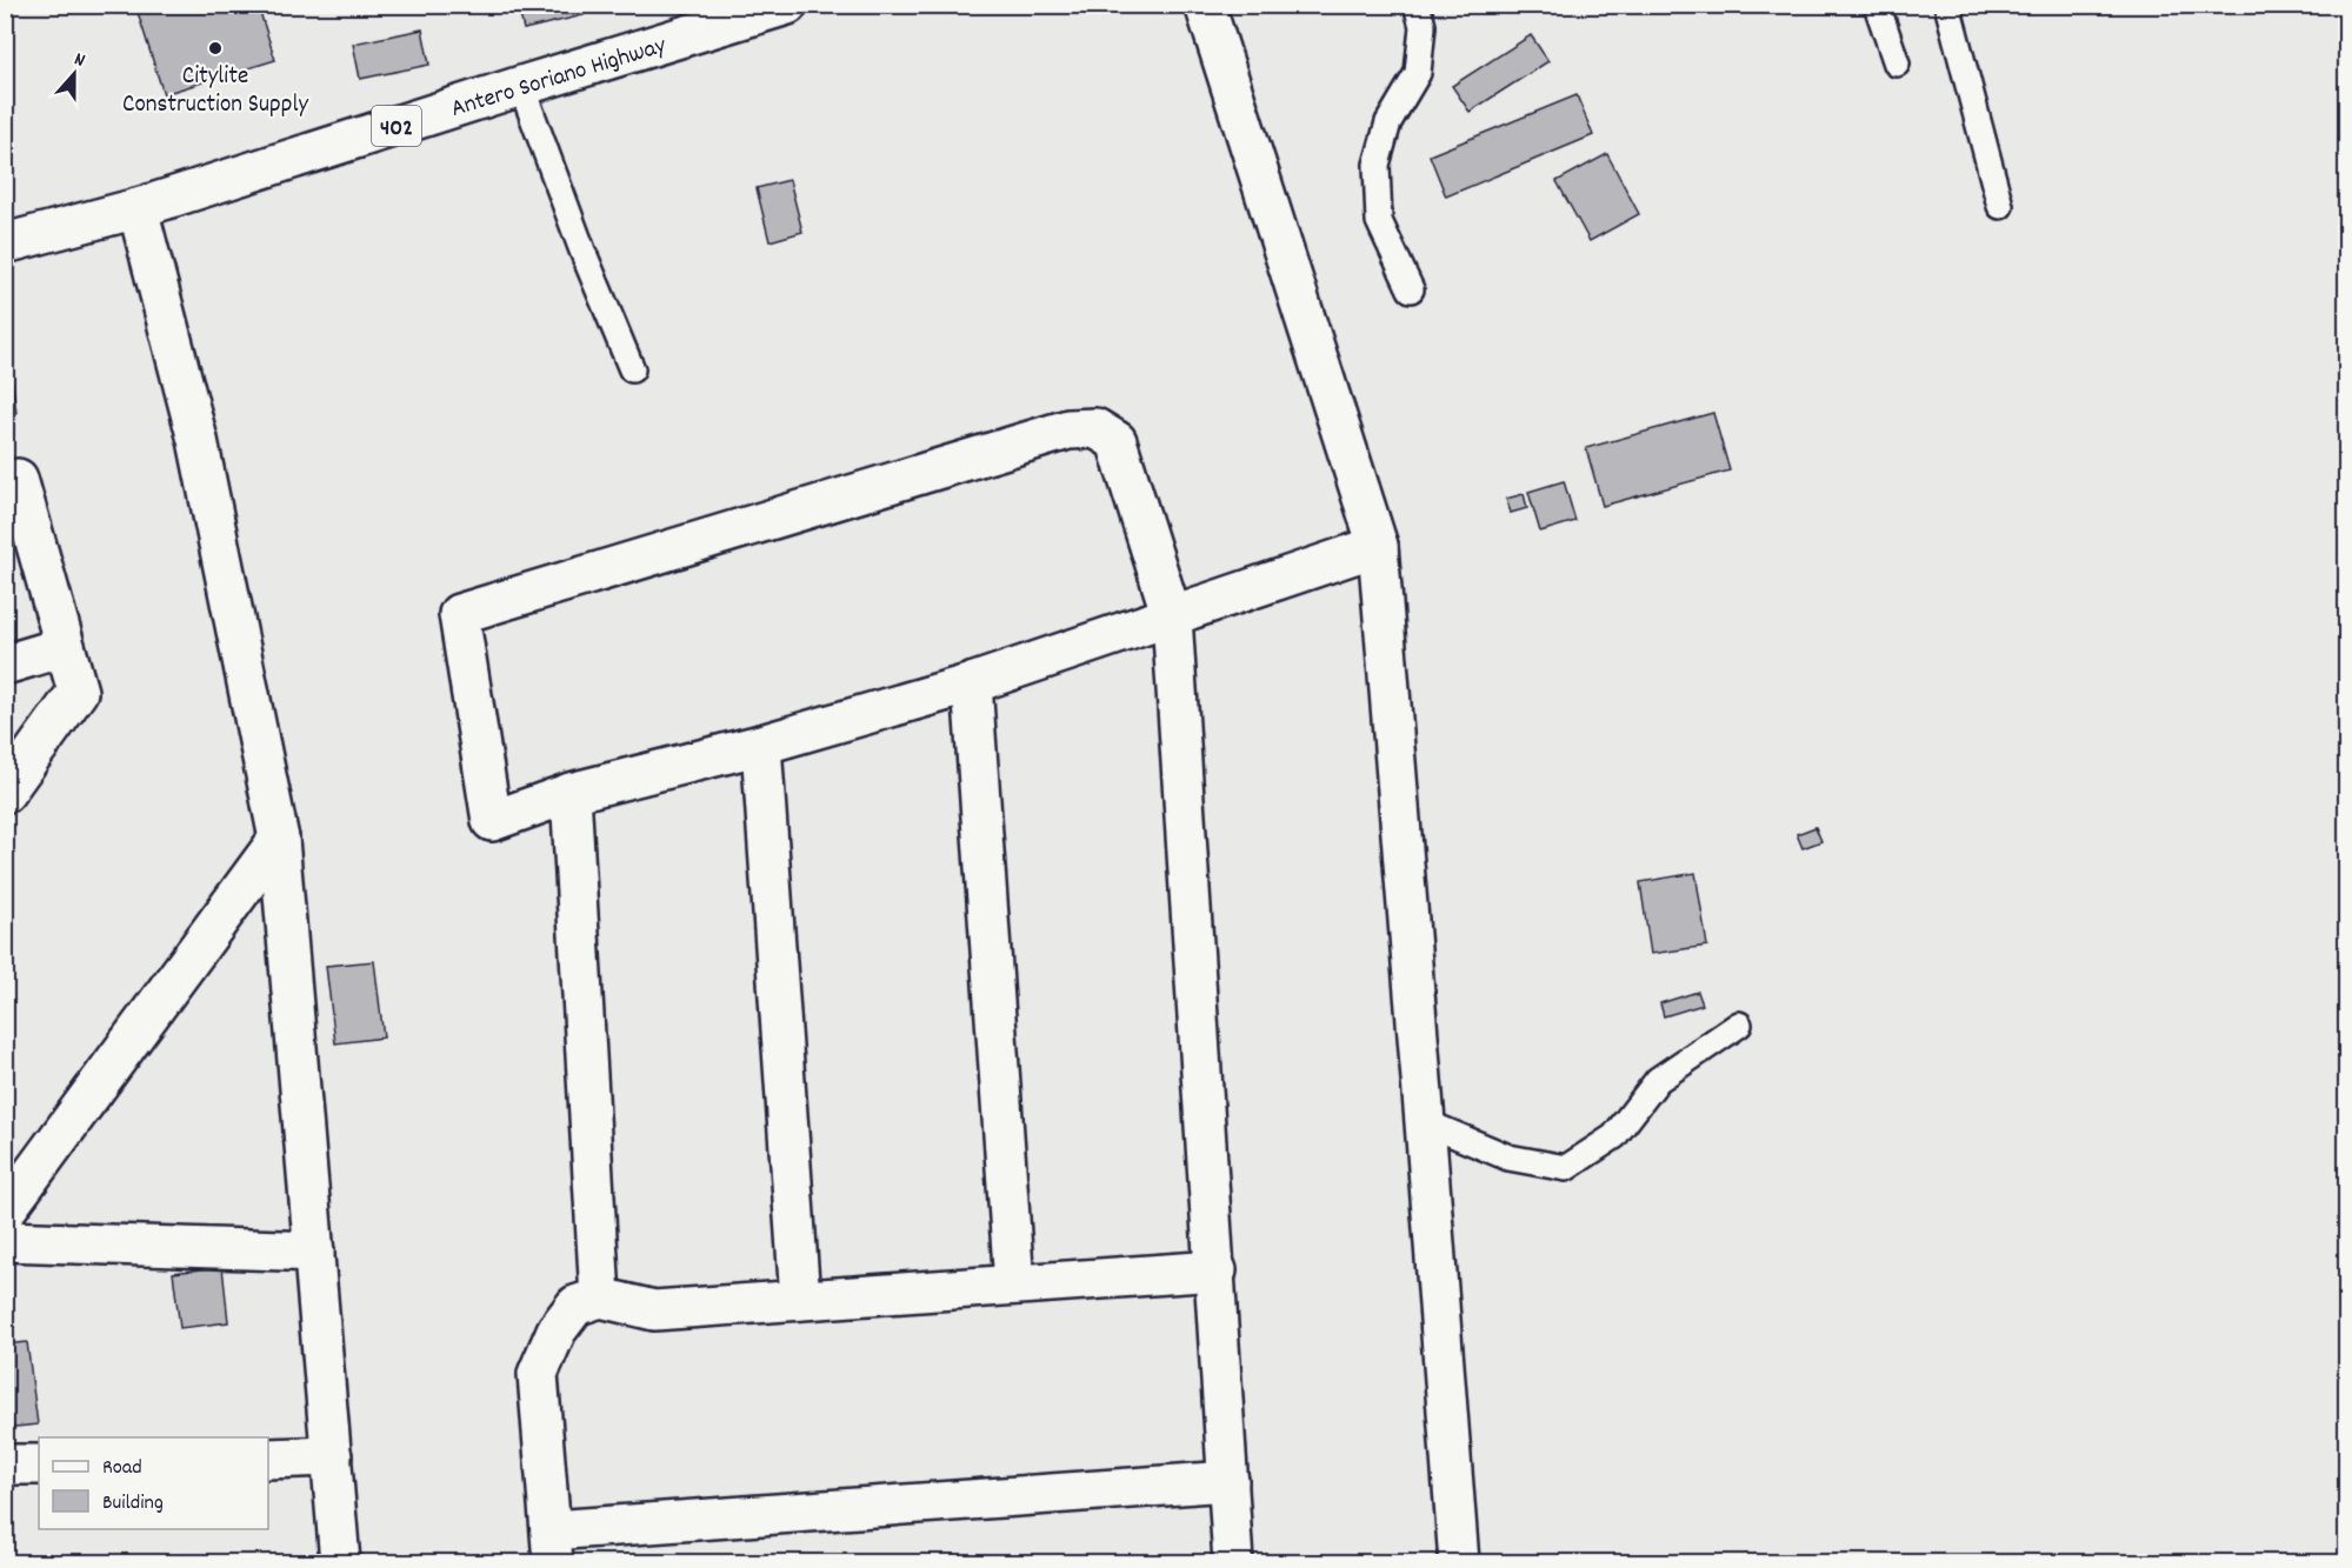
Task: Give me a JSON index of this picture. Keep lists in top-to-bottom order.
{
  "streets": {
    "street": ["Antero Soriano Highway", "402"]
  },
  "places": ["Citylite Construction Supply"],
  "legend": ["Road", "Building"],
  "north": "top"
}
